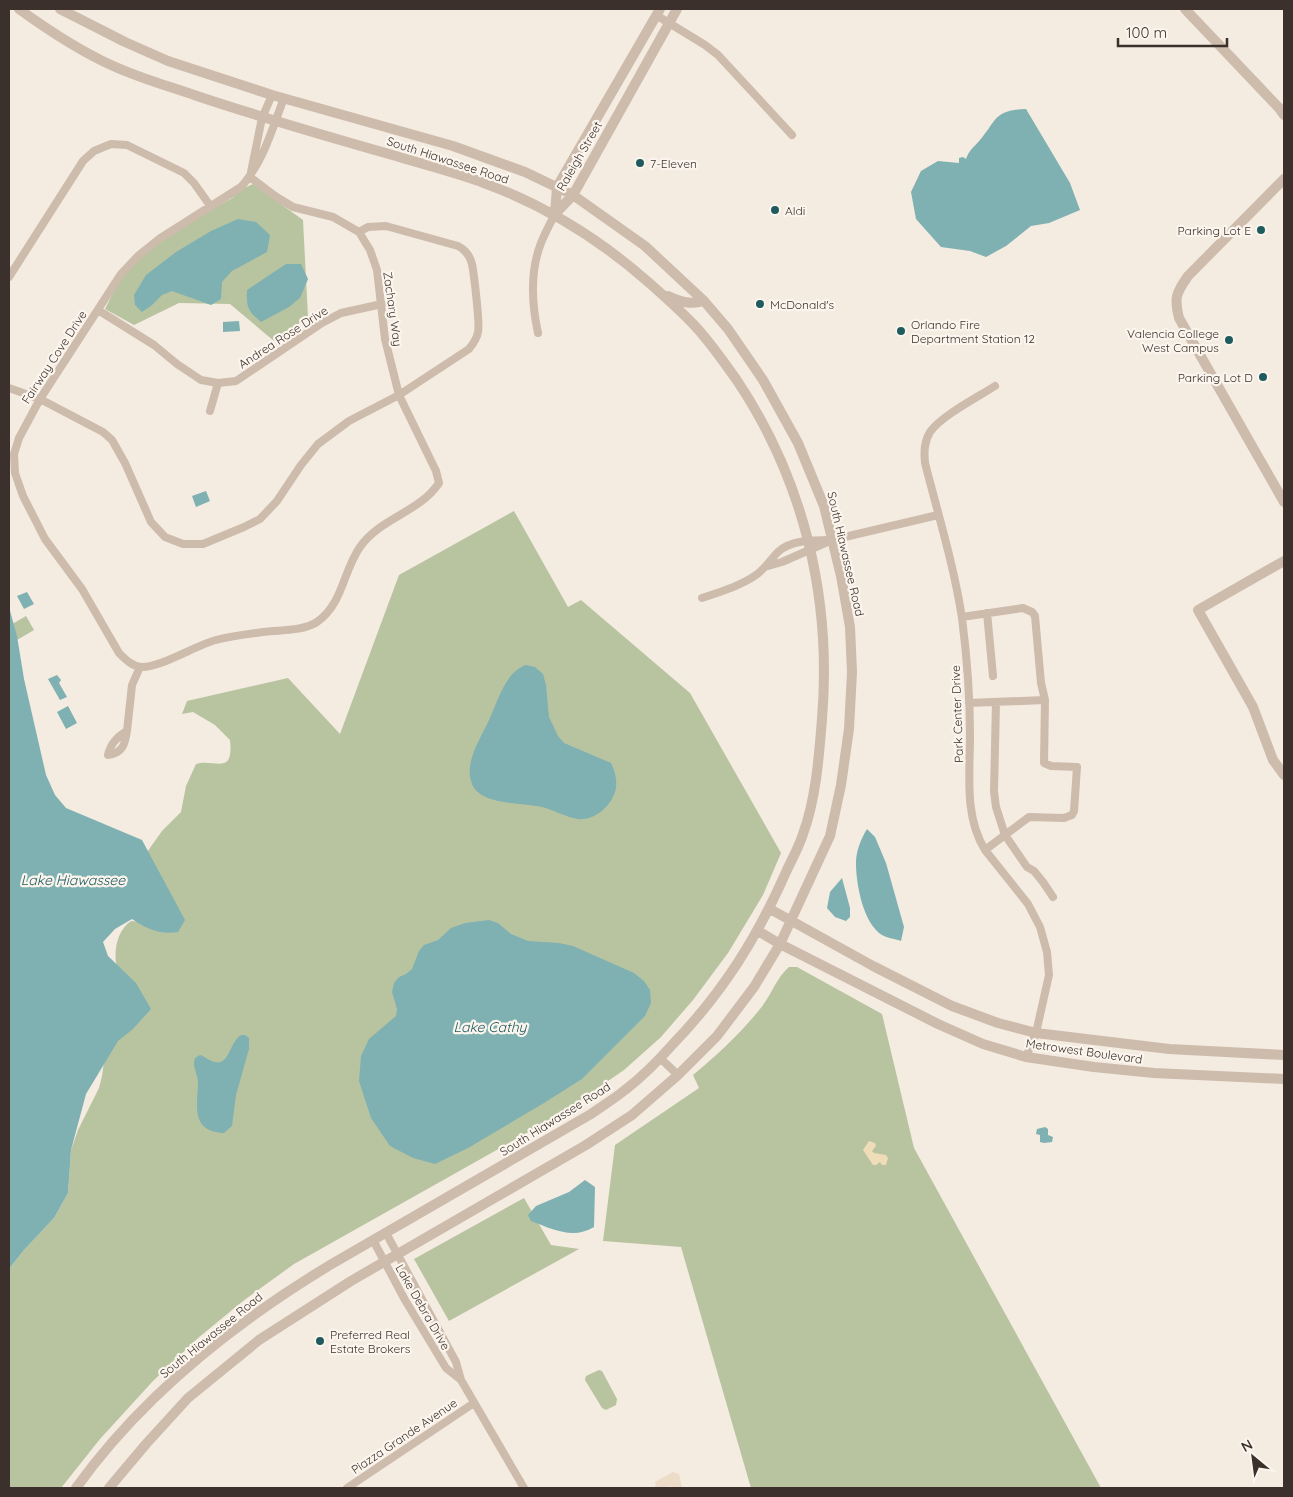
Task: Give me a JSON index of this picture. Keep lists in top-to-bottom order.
{
  "streets": {
    "street": [
      "Raleigh Street",
      "South Hiawassee Road",
      "Zachary Way",
      "Andrea Rose Drive",
      "Fairway Cove Drive",
      "Park Center Drive",
      "Metrowest Boulevard",
      "Lake Debra Drive",
      "Piazza Grande Avenue"
    ]
  },
  "crossings": [
    ["Raleigh Street", "South Hiawassee Road"],
    ["South Hiawassee Road", "Fairway Cove Drive"],
    ["South Hiawassee Road", "Metrowest Boulevard"],
    ["South Hiawassee Road", "Lake Debra Drive"],
    ["Zachary Way", "Andrea Rose Drive"],
    ["Zachary Way", "Fairway Cove Drive"],
    ["Park Center Drive", "Metrowest Boulevard"],
    ["Lake Debra Drive", "Piazza Grande Avenue"]
  ],
  "water": ["Lake Hiawassee", "Lake Cathy"],
  "places": [
    "7-Eleven",
    "Aldi",
    "Parking Lot E",
    "McDonald's",
    "Orlando Fire Department Station 12",
    "Valencia College West Campus",
    "Parking Lot D",
    "Preferred Real Estate Brokers"
  ],
  "scale_bar": "100 m",
  "north": "top left"
}
